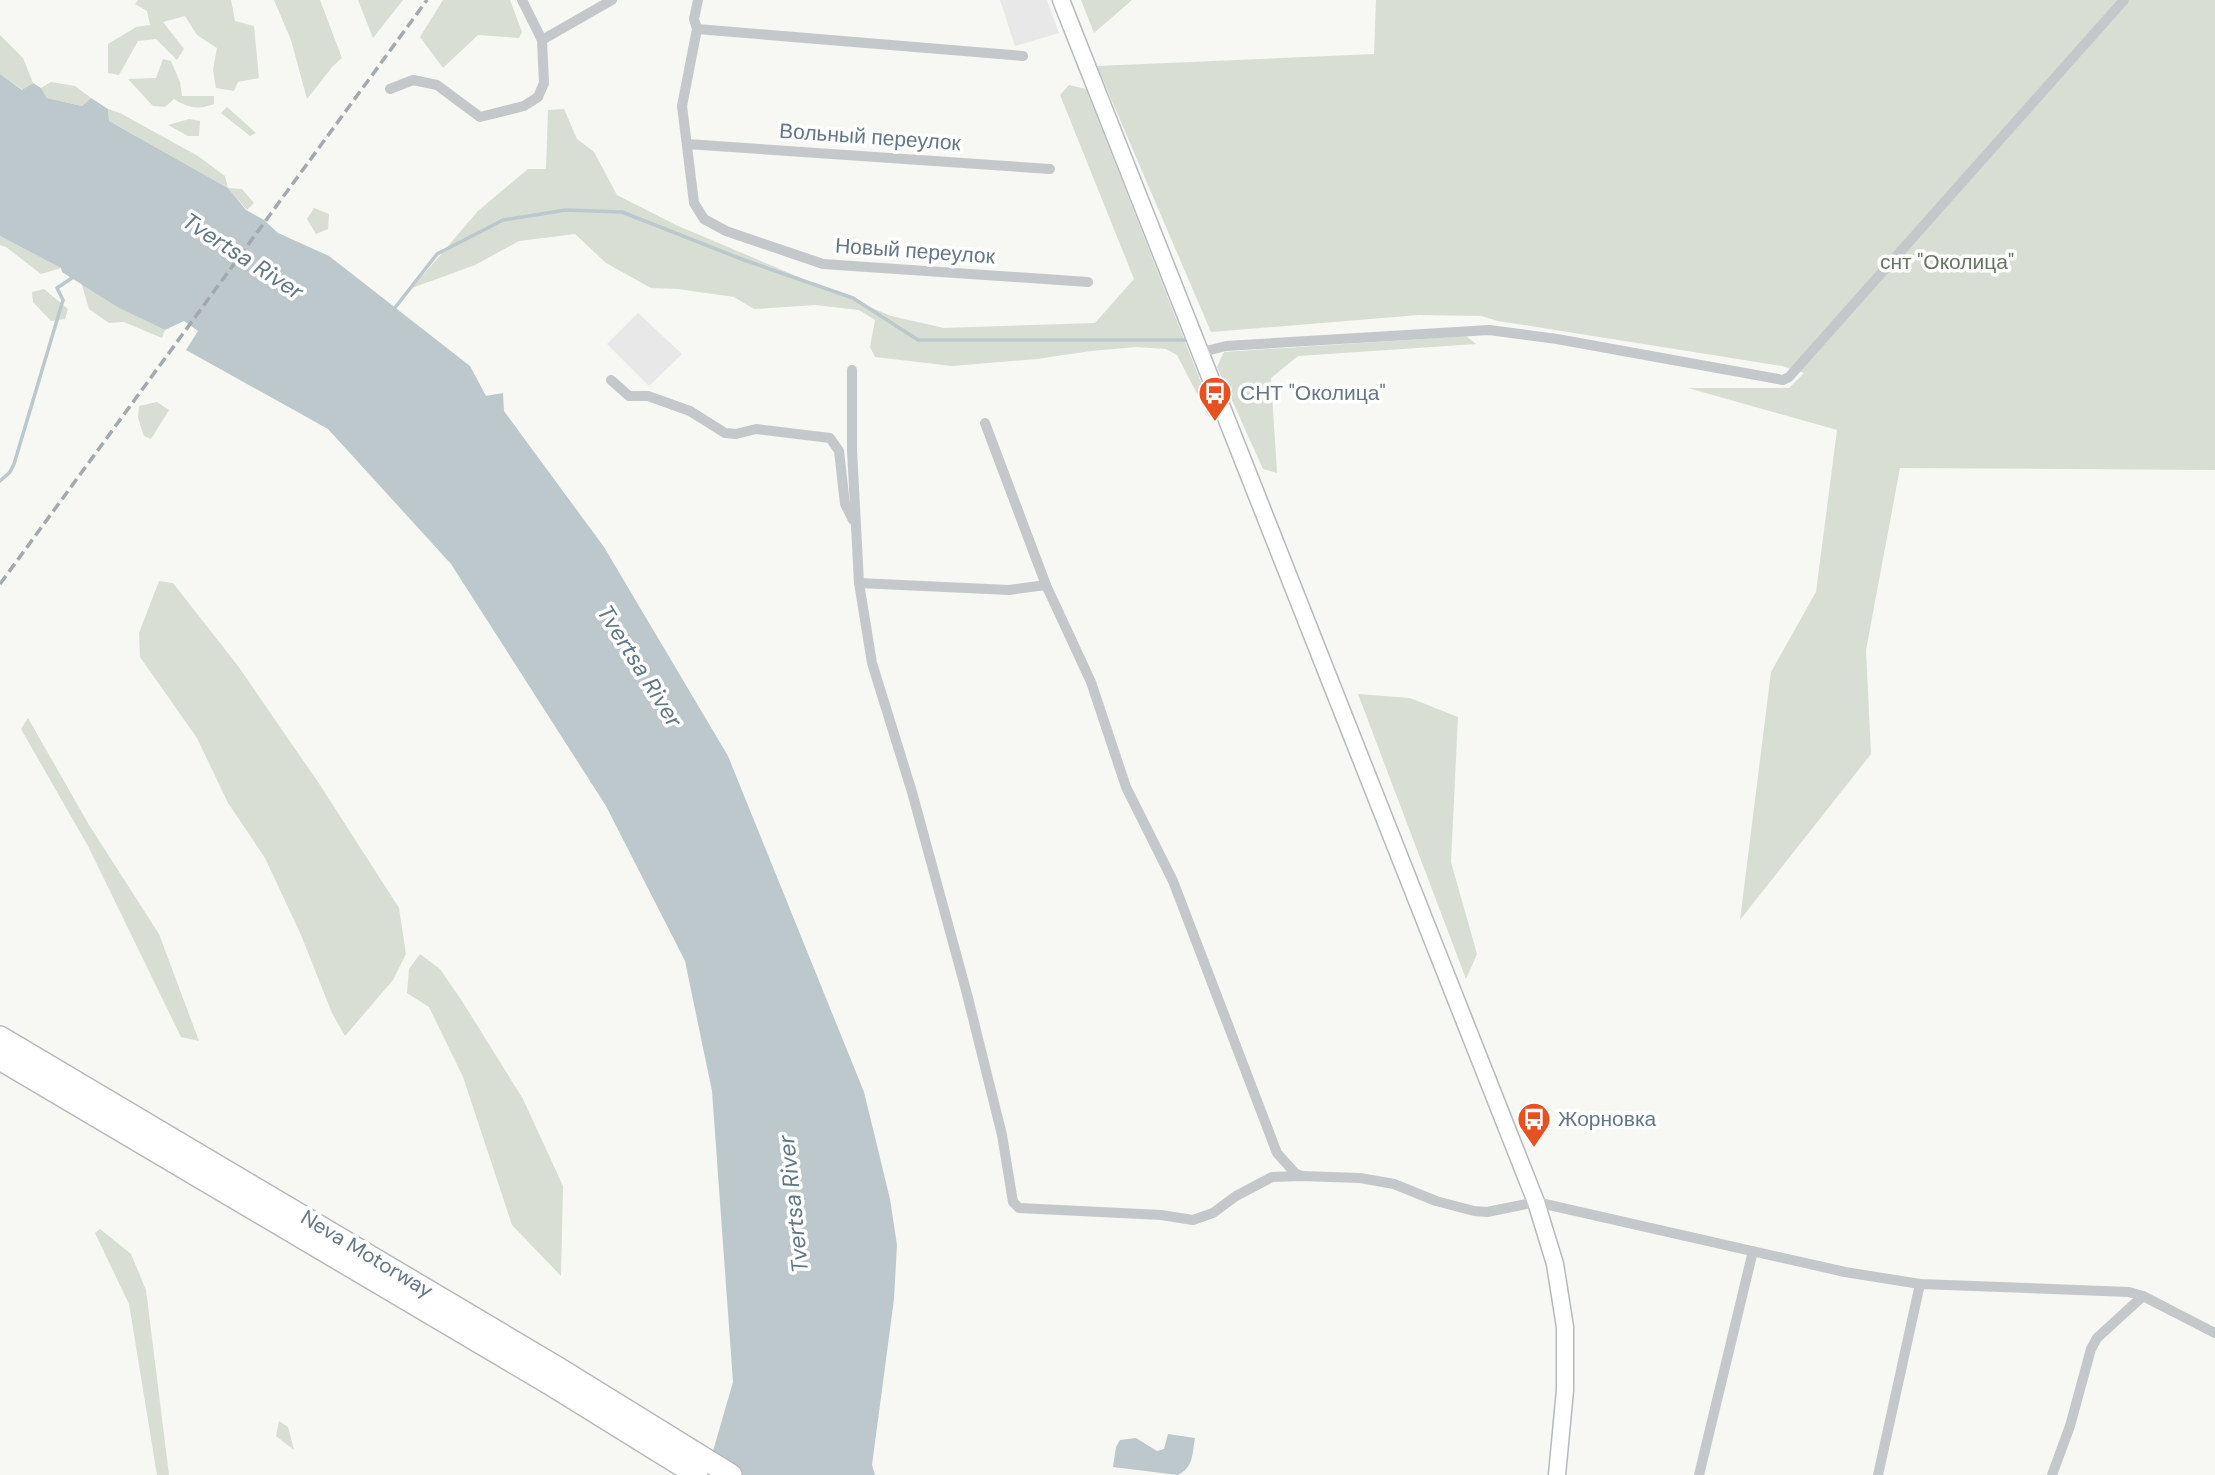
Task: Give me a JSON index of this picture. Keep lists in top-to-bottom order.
{
  "streets": {
    "highway": ["Neva Motorway"],
    "street": ["Вольный переулок", "Новый переулок"]
  },
  "crossings": [
    ["Вольный переулок", "Новый переулок"]
  ],
  "water": ["Tvertsa River"],
  "parks": ["снт \"Околица\""],
  "places": {
    "bus stop": ["СНТ \"Околица\"", "Жорновка"]
  }
}
